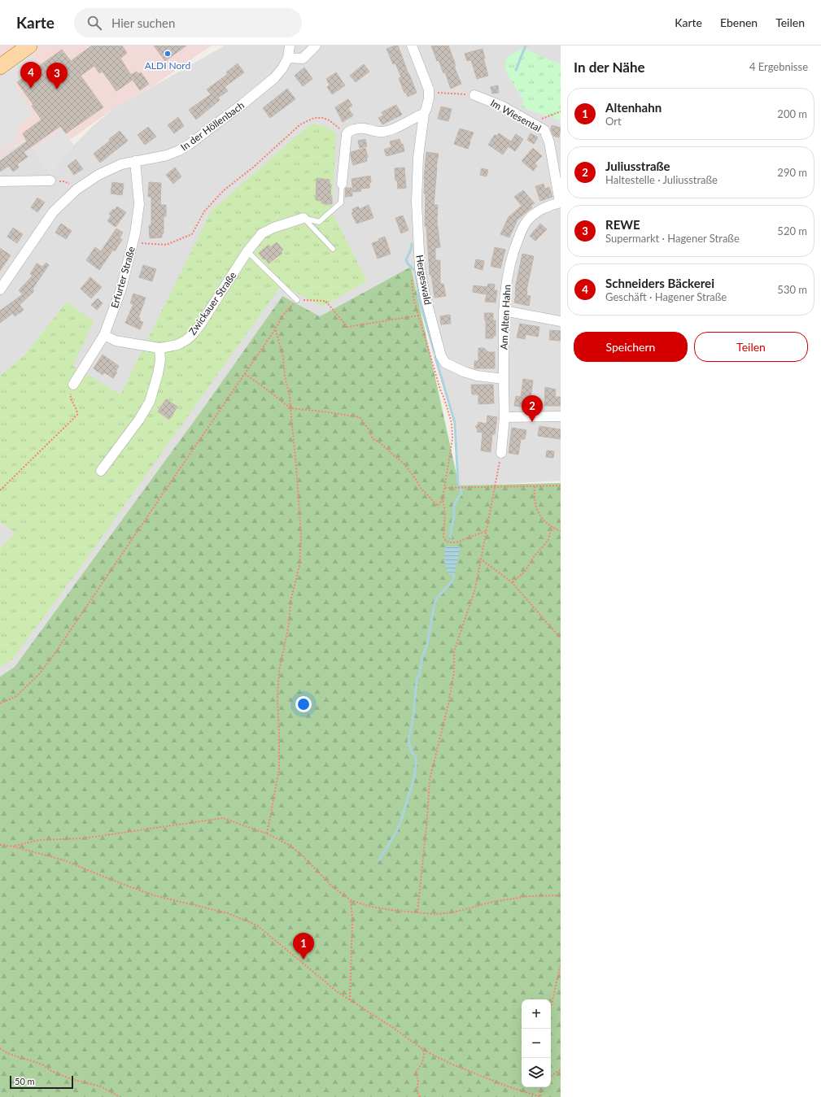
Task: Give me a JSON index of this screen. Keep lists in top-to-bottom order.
{
  "streets": {
    "street": [
      "Im Wiesental",
      "In der Höllenbach",
      "Erfurter Straße",
      "Hergeswald",
      "Zwickauer Straße",
      "Am Alten Hahn"
    ]
  },
  "crossings": [
    ["Im Wiesental", "Am Alten Hahn"],
    ["In der Höllenbach", "Erfurter Straße"],
    ["Erfurter Straße", "Zwickauer Straße"],
    ["Hergeswald", "Am Alten Hahn"]
  ],
  "places": ["ALDI Nord"],
  "scale_bar": "50 m",
  "page": {
    "header": "Karte",
    "search": "Hier suchen",
    "nav": ["Karte", "Ebenen", "Teilen"],
    "heading": ["In der Nähe", "4 Ergebnisse"],
    "pins": [
      "4",
      "3",
      "2",
      "1"
    ],
    "list": [
      {
        "mark": "1",
        "name": "Altenhahn",
        "note": "Ort",
        "value": "200 m"
      },
      {
        "mark": "2",
        "name": "Juliusstraße",
        "note": "Haltestelle · Juliusstraße",
        "value": "290 m"
      },
      {
        "mark": "3",
        "name": "REWE",
        "note": "Supermarkt · Hagener Straße",
        "value": "520 m"
      },
      {
        "mark": "4",
        "name": "Schneiders Bäckerei",
        "note": "Geschäft · Hagener Straße",
        "value": "530 m"
      }
    ],
    "buttons": ["Speichern", "Teilen"],
    "map_buttons": ["+", "−"],
    "scale": "50 m"
  }
}
